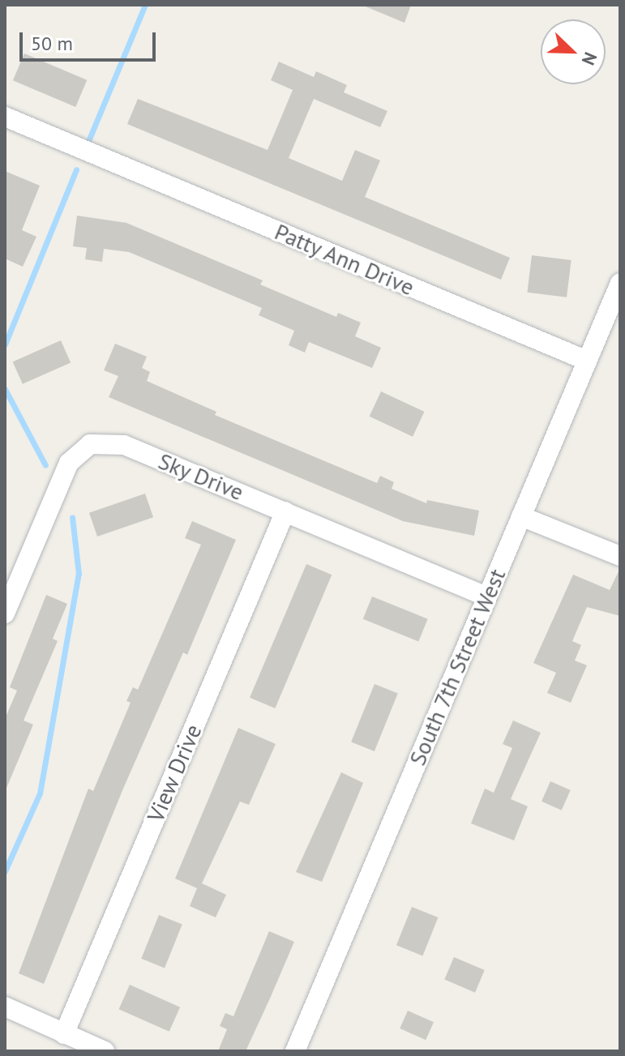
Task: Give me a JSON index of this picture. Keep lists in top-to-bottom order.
{
  "streets": {
    "street": [
      "Patty Ann Drive",
      "Sky Drive",
      "South 7th Street West",
      "View Drive"
    ]
  },
  "crossings": [
    ["Patty Ann Drive", "South 7th Street West"],
    ["Sky Drive", "South 7th Street West"],
    ["Sky Drive", "View Drive"]
  ],
  "scale_bar": "50 m",
  "north": "bottom right"
}
